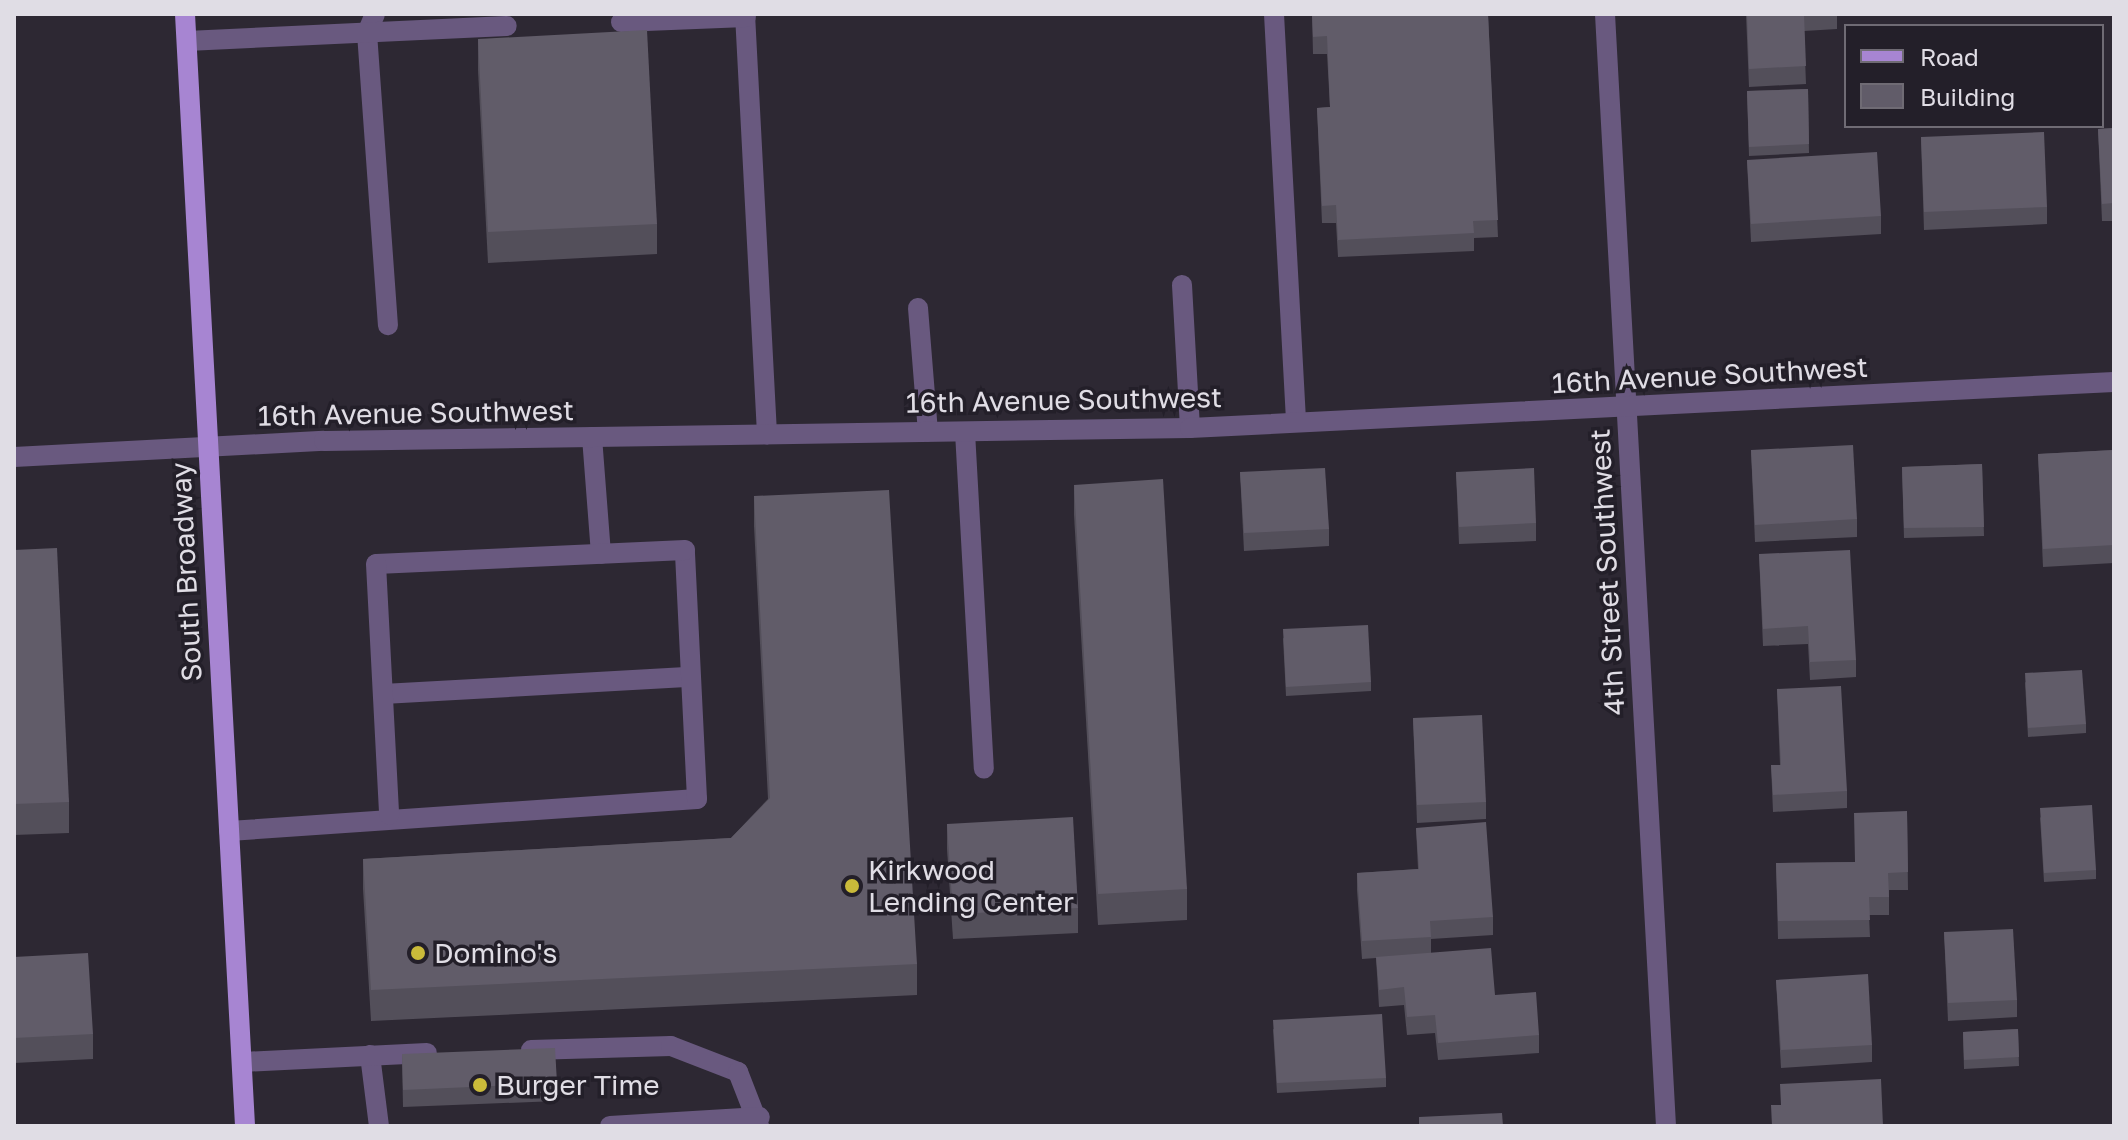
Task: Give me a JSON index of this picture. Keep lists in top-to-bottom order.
{
  "streets": {
    "main road": ["South Broadway"],
    "street": ["16th Avenue Southwest", "4th Street Southwest"]
  },
  "crossings": [
    ["16th Avenue Southwest", "South Broadway"],
    ["16th Avenue Southwest", "4th Street Southwest"]
  ],
  "places": ["Kirkwood Lending Center", "Domino's", "Burger Time"],
  "legend": ["Road", "Building"]
}
